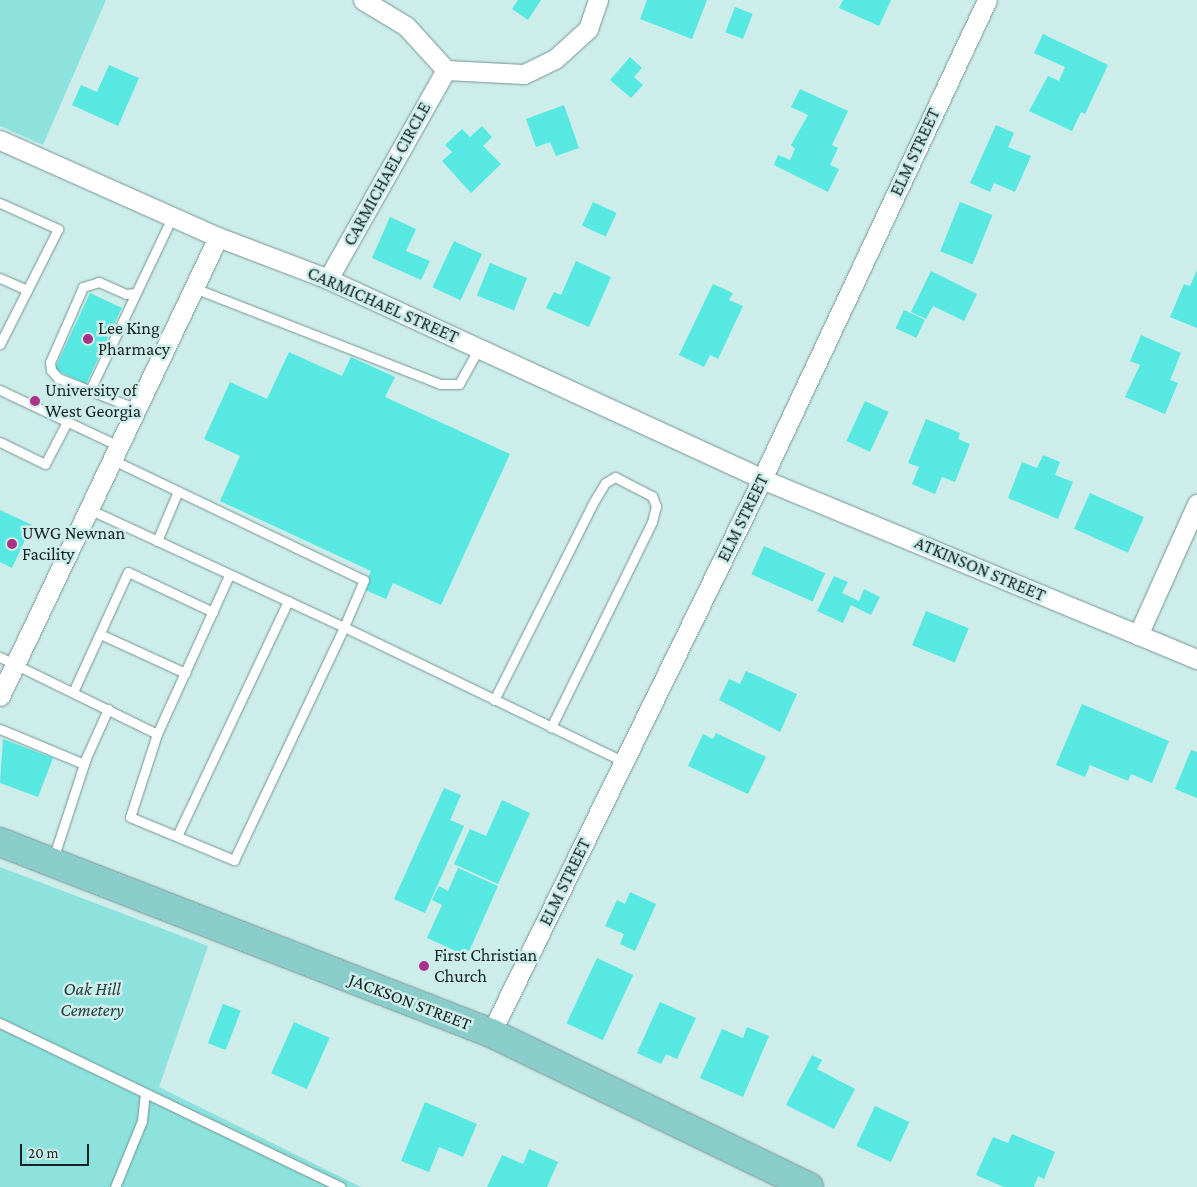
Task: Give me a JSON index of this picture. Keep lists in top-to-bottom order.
{
  "streets": {
    "main road": ["JACKSON STREET"],
    "street": [
      "ELM STREET",
      "CARMICHAEL CIRCLE",
      "CARMICHAEL STREET",
      "ATKINSON STREET"
    ]
  },
  "crossings": [
    ["ELM STREET", "CARMICHAEL STREET"],
    ["ELM STREET", "ATKINSON STREET"],
    ["ELM STREET", "JACKSON STREET"],
    ["CARMICHAEL CIRCLE", "CARMICHAEL STREET"],
    ["CARMICHAEL STREET", "ATKINSON STREET"]
  ],
  "parks": ["Oak Hill Cemetery"],
  "places": [
    "Lee King Pharmacy",
    "University of West Georgia",
    "UWG Newnan Facility",
    "First Christian Church"
  ],
  "scale_bar": "20 m"
}
